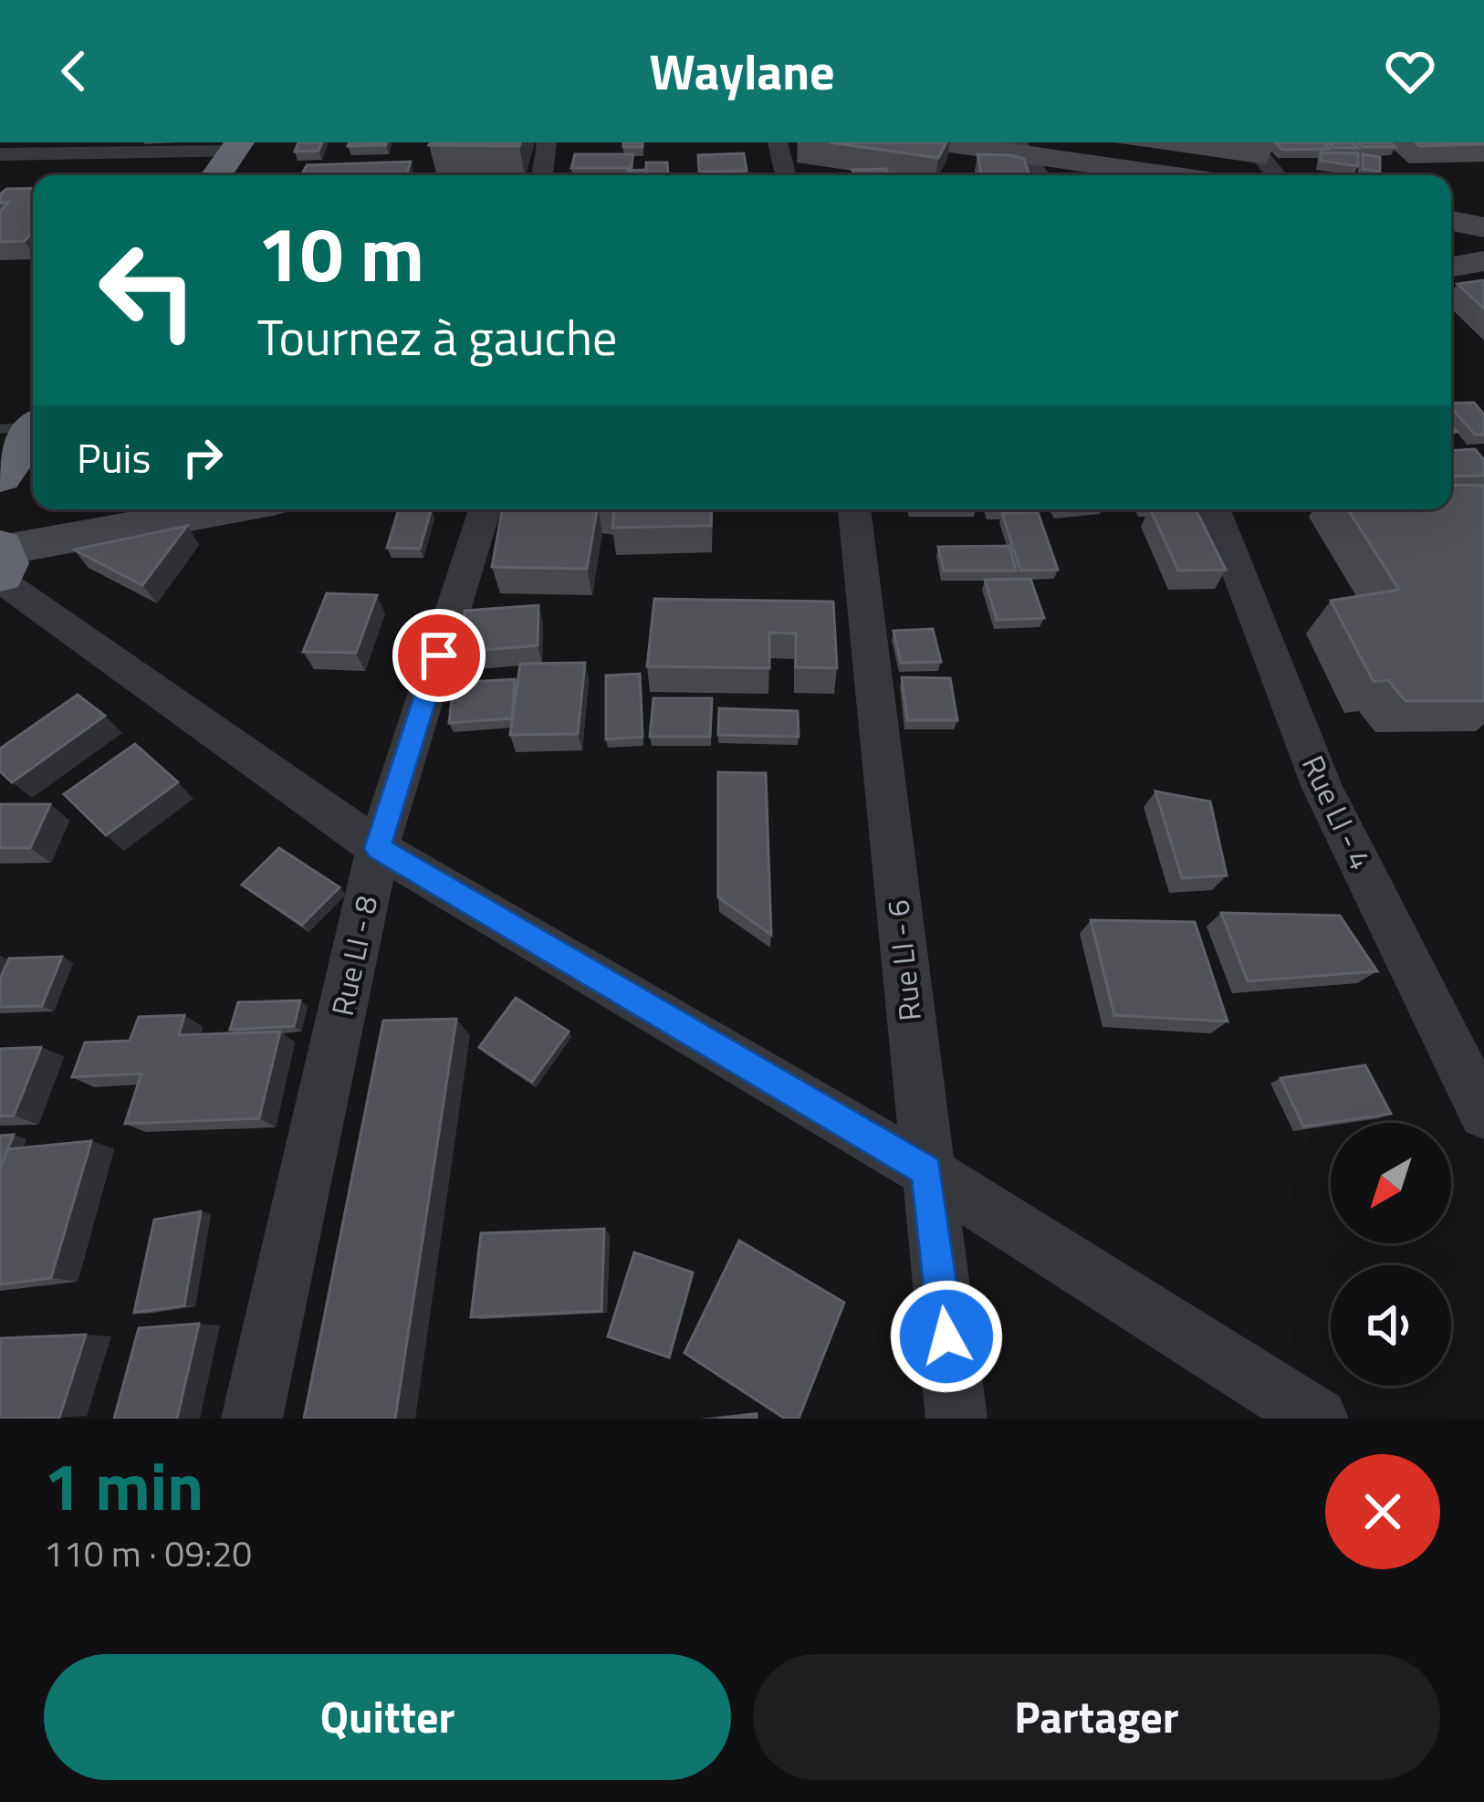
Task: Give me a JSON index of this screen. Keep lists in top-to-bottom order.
{
  "streets": {
    "street": ["Rue LI - 4", "Rue LI - 8", "Rue LI - 6"]
  },
  "north": "bottom left",
  "page": {
    "header": "Waylane",
    "turn": ["10 m", "Tournez à gauche"],
    "then": "Puis",
    "heading": ["1 min", "110 m · 09:20"],
    "buttons": ["Quitter", "Partager"]
  }
}
